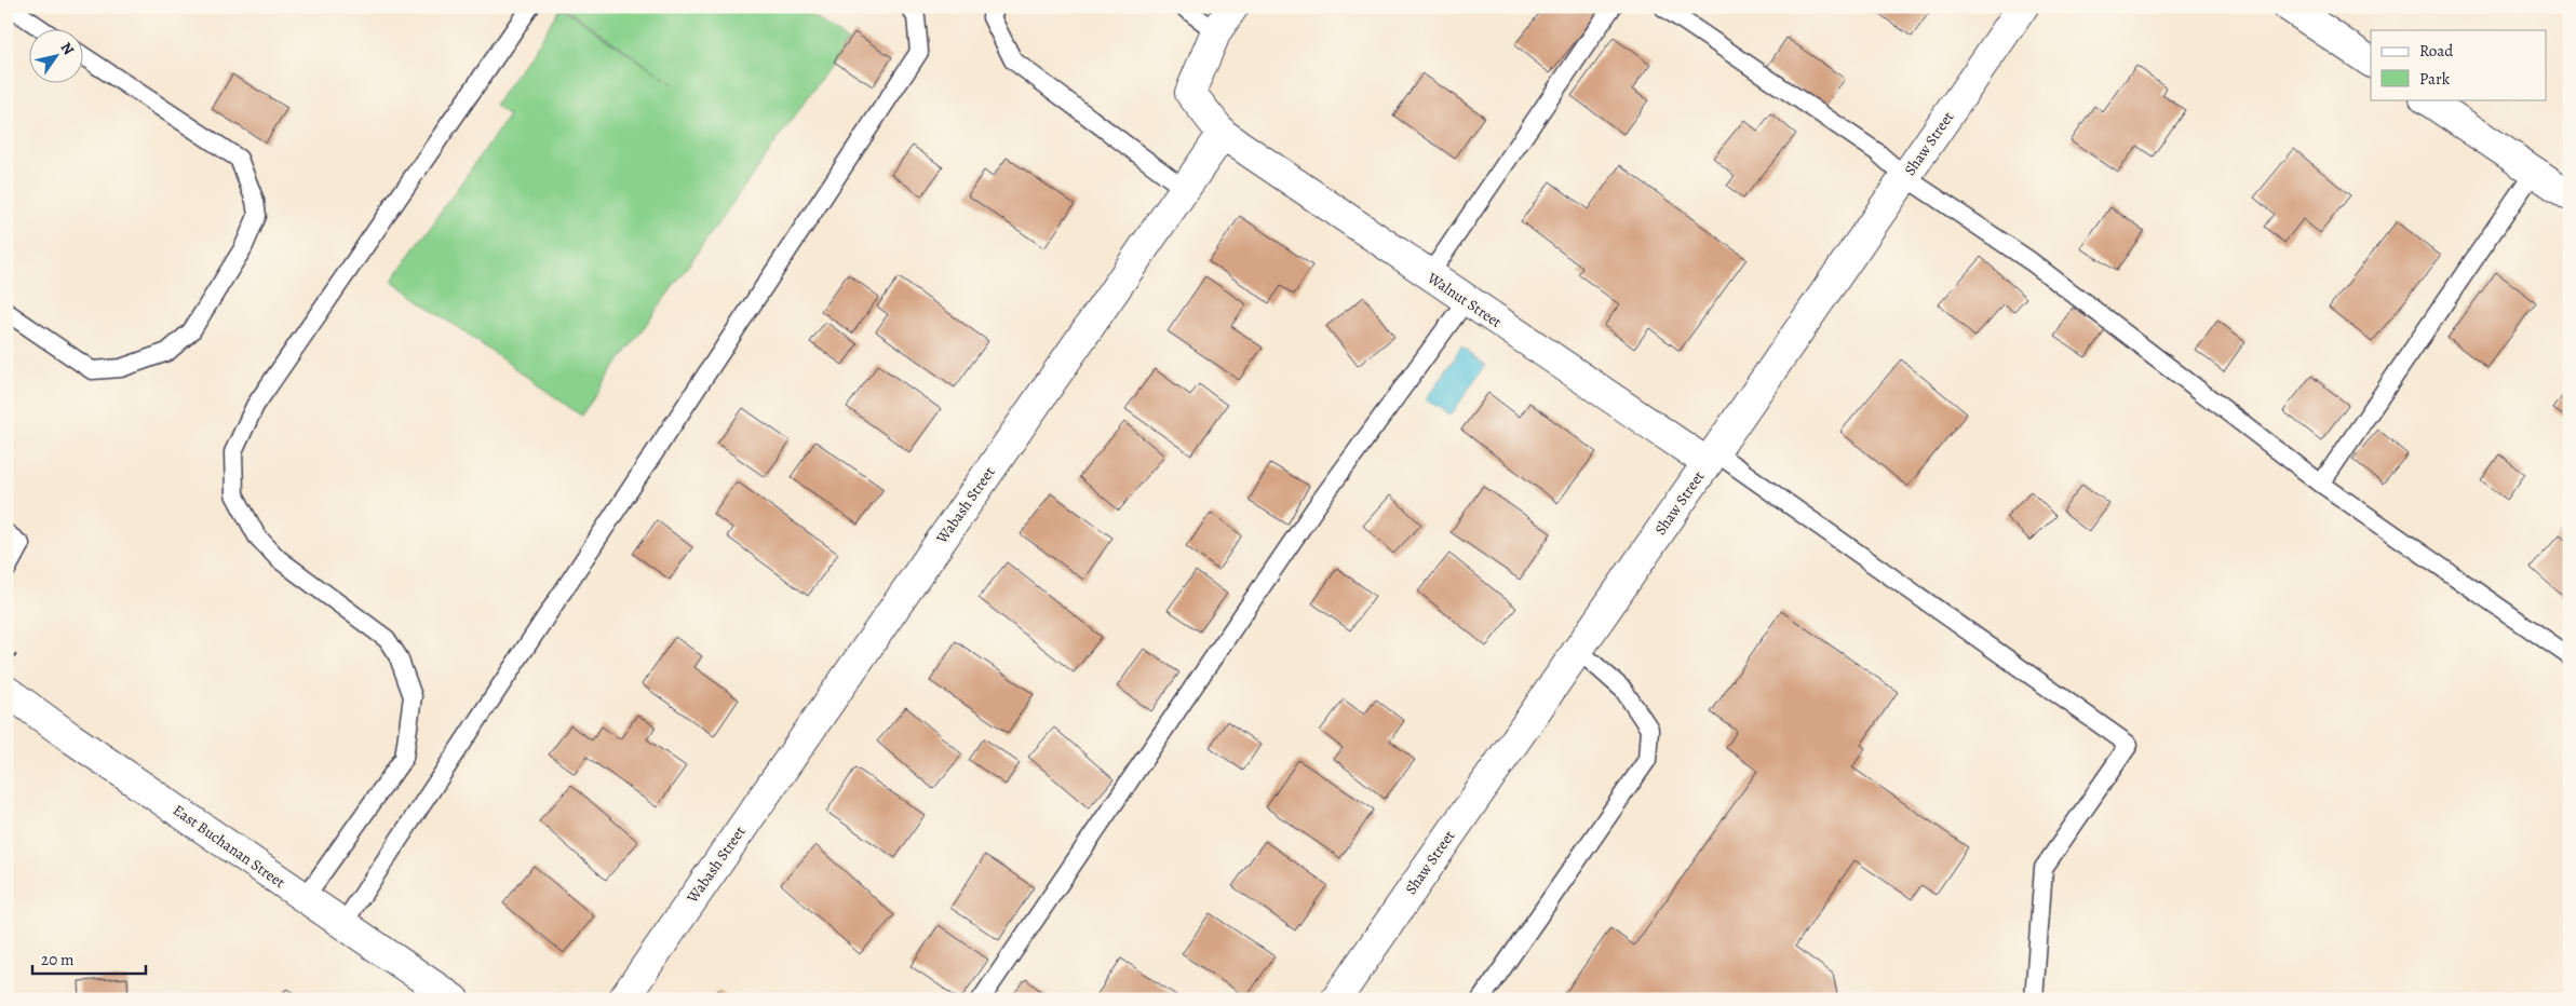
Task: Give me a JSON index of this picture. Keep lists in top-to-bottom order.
{
  "streets": {
    "street": [
      "Shaw Street",
      "Walnut Street",
      "Wabash Street",
      "East Buchanan Street"
    ]
  },
  "crossings": [
    ["Shaw Street", "Walnut Street"],
    ["Walnut Street", "Wabash Street"]
  ],
  "legend": ["Road", "Park"],
  "scale_bar": "20 m",
  "north": "top right"
}
